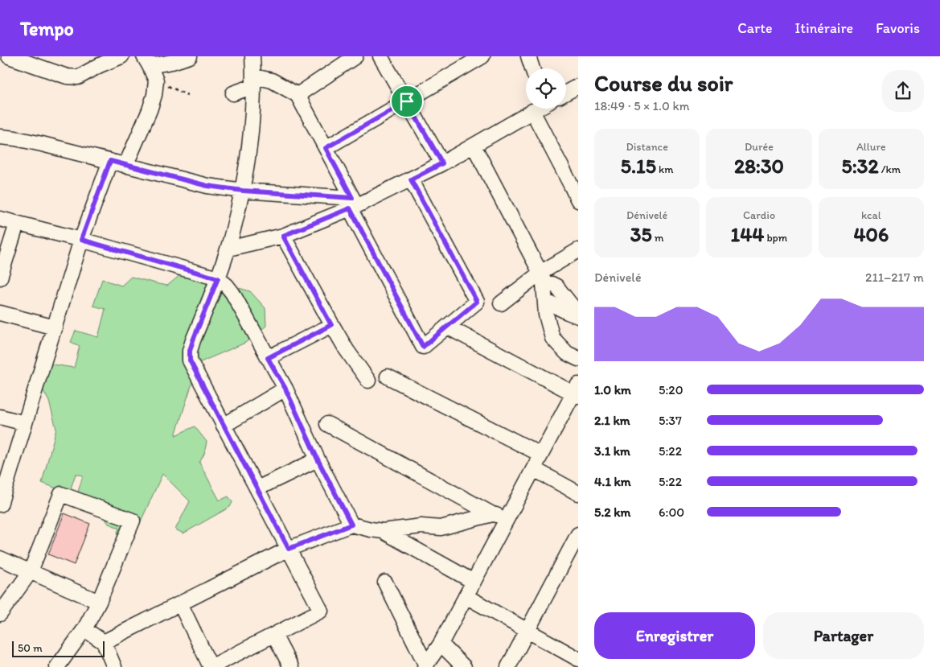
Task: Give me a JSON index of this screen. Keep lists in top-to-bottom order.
{
  "scale_bar": "50 m",
  "page": {
    "header": "Tempo",
    "nav": ["Carte", "Itinéraire", "Favoris"],
    "heading": ["Course du soir", "18:49 · 5 × 1.0 km"],
    "stats": [
      ["Distance", "5.15 km"],
      ["Durée", "28:30"],
      ["Allure", "5:32 /km"],
      ["Dénivelé", "35 m"],
      ["Cardio", "144 bpm"],
      ["kcal", "406"]
    ],
    "chart": ["Dénivelé", "211–217 m"],
    "list": [
      {
        "name": "1.0 km",
        "note": "5:20"
      },
      {
        "name": "2.1 km",
        "note": "5:37"
      },
      {
        "name": "3.1 km",
        "note": "5:22"
      },
      {
        "name": "4.1 km",
        "note": "5:22"
      },
      {
        "name": "5.2 km",
        "note": "6:00"
      }
    ],
    "buttons": ["Enregistrer", "Partager"],
    "scale": "50 m"
  }
}
